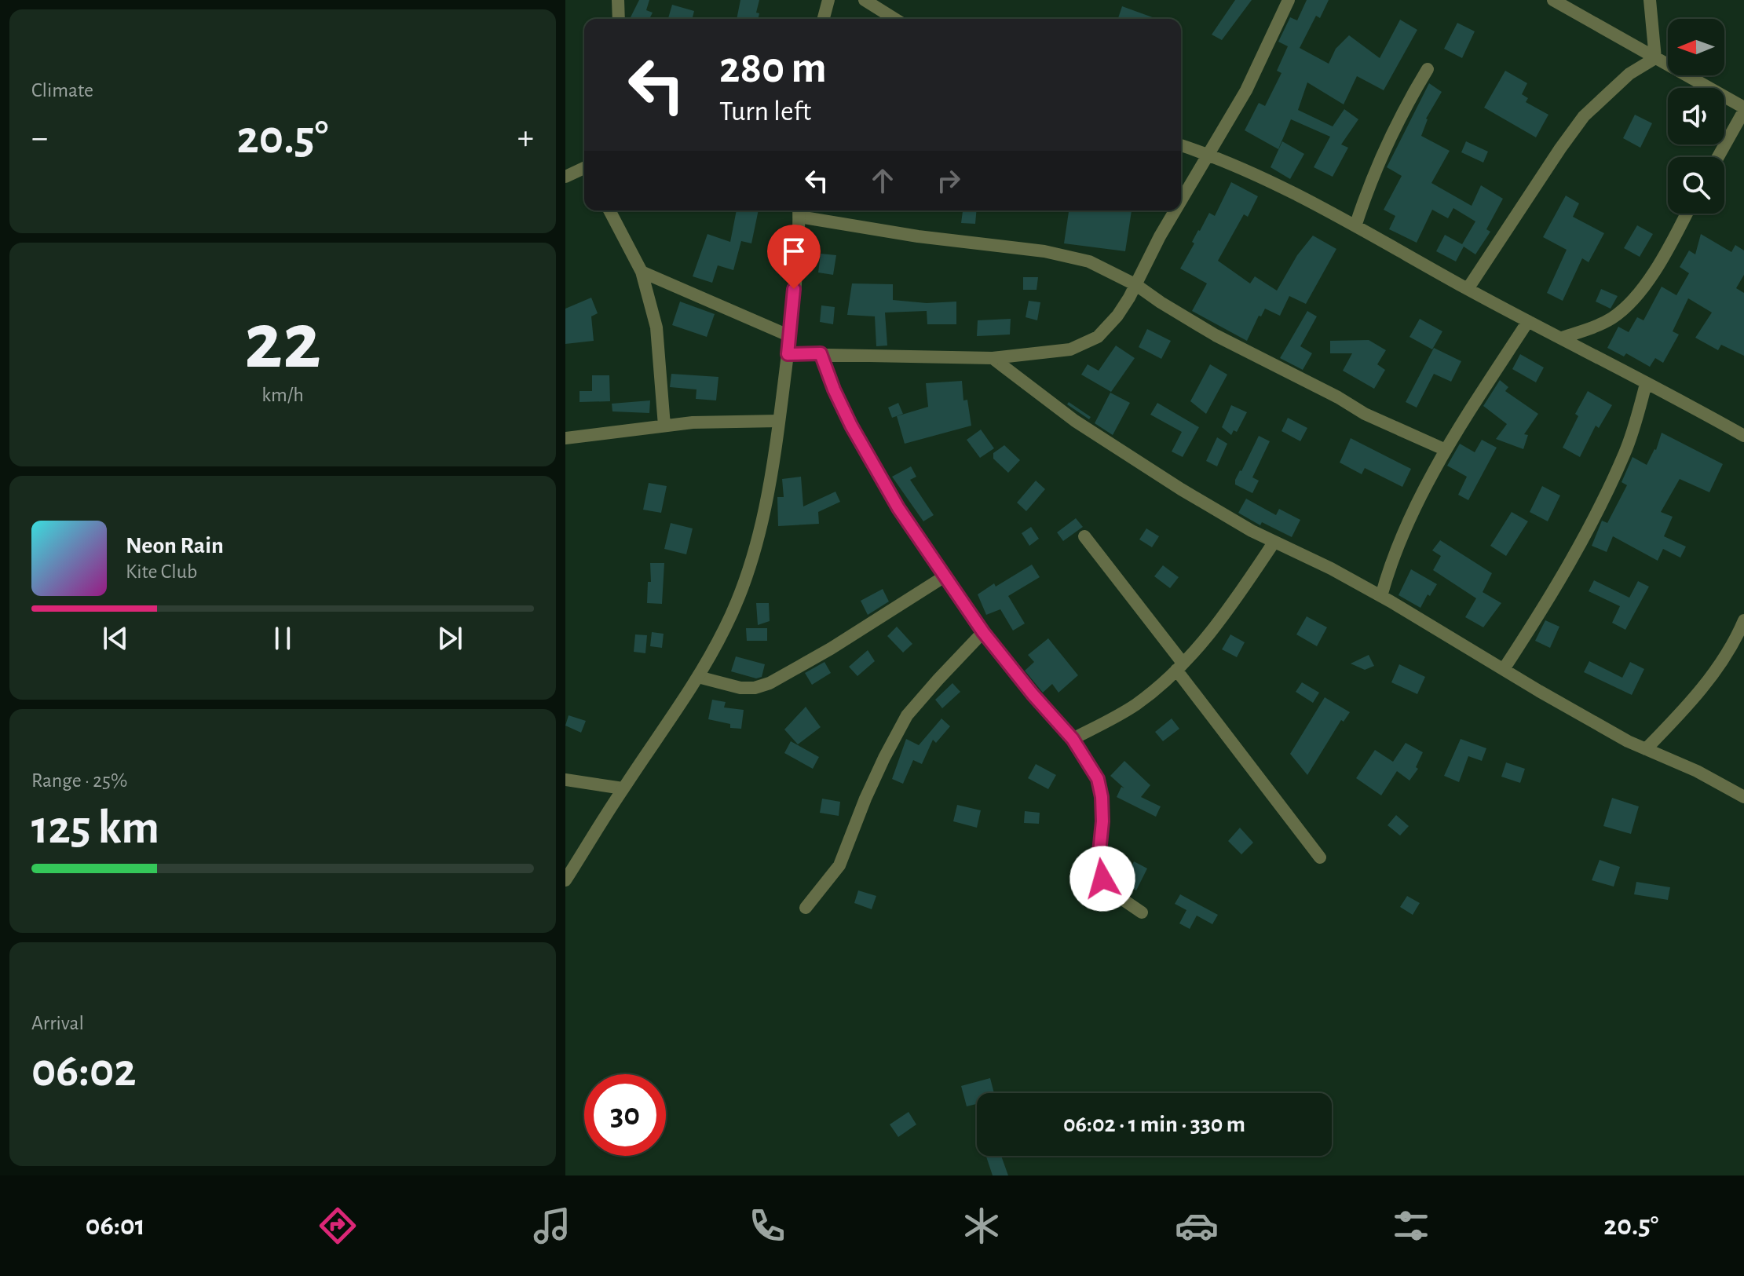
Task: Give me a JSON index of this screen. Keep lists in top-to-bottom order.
{
  "north": "left",
  "page": {
    "tile": [
      "Climate",
      ["22", "km/h"],
      ["Range · 25%", "125 km"],
      ["Arrival", "06:02"]
    ],
    "turn": ["280 m", "Turn left"],
    "heat": ["−", "20.5°", "+"],
    "song": ["Neon Rain", "Kite Club"],
    "limit": "30",
    "trip": "06:02 · 1 min · 330 m",
    "tabs": ["06:01", "20.5°"]
  }
}
